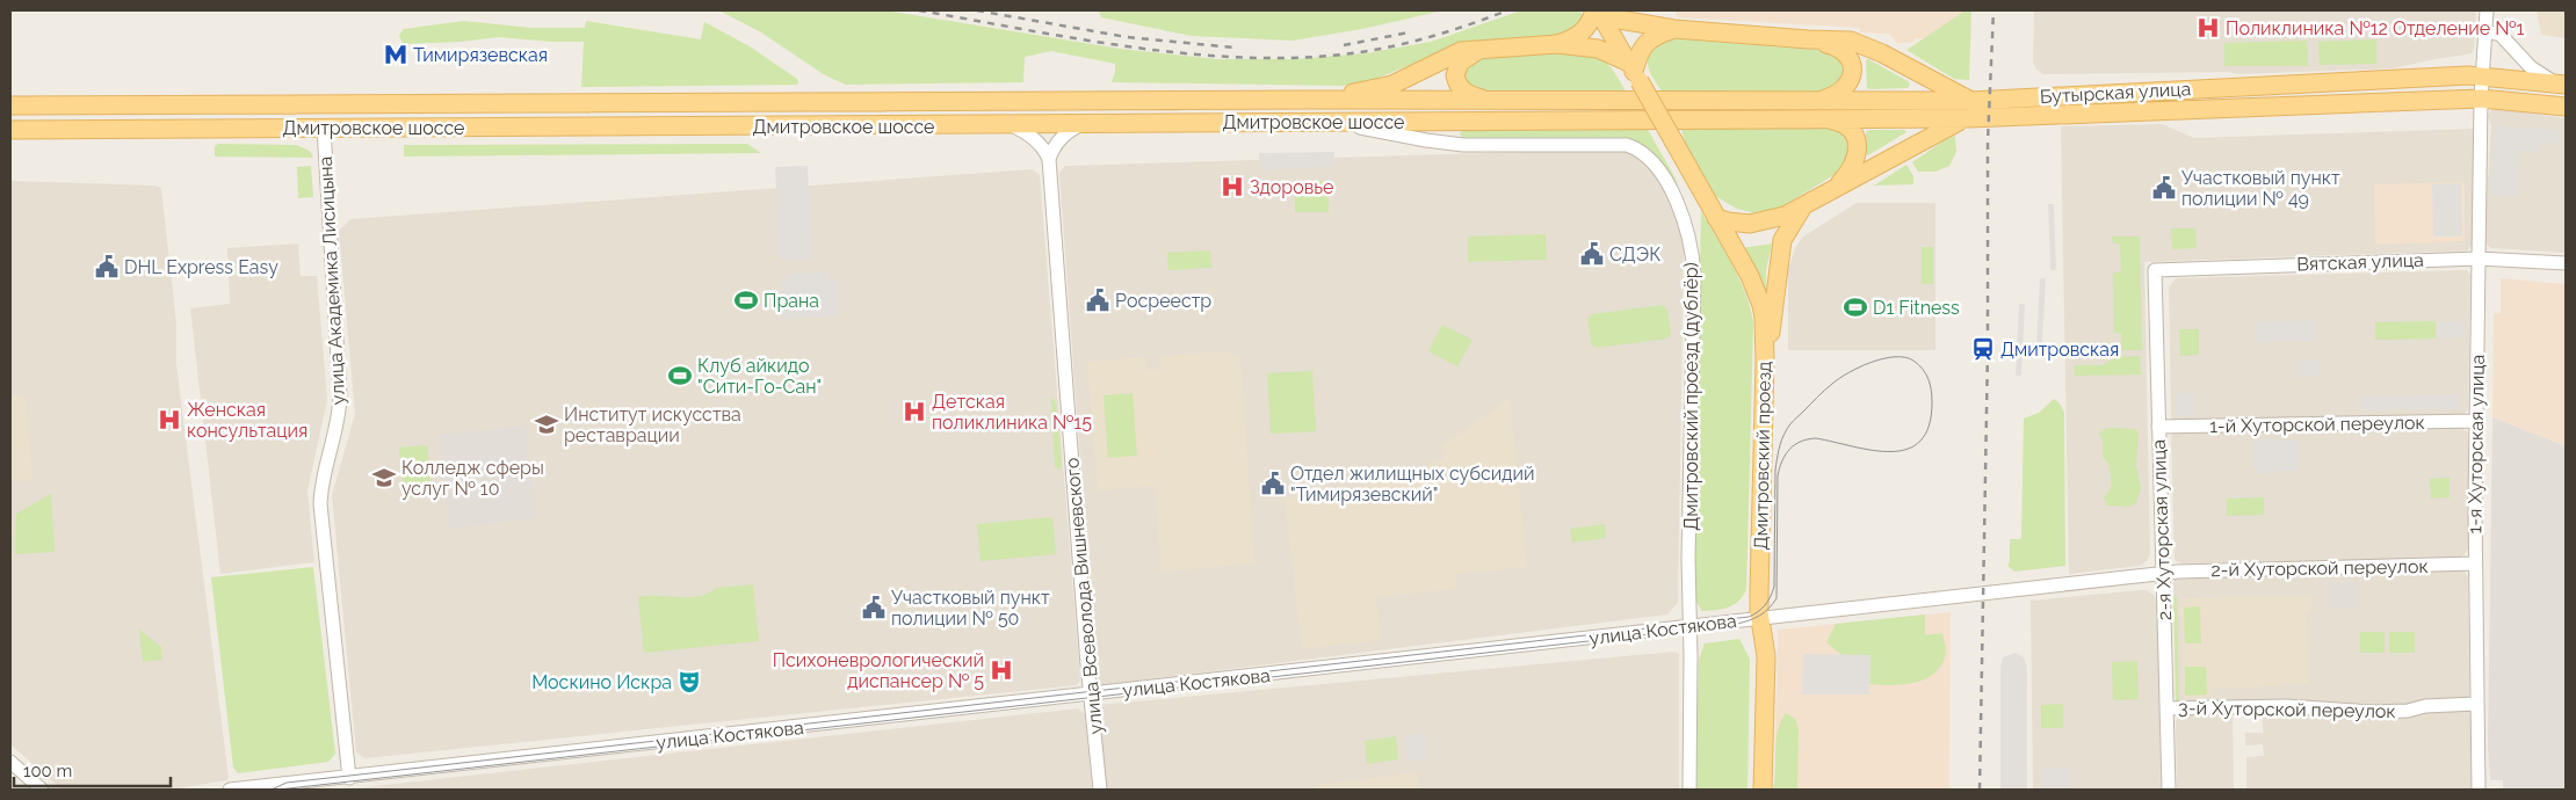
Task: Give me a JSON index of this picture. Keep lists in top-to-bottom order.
{
  "streets": {
    "main road": ["Бутырская улица", "Дмитровское шоссе", "Дмитровский проезд"],
    "street": [
      "Вятская улица",
      "улица Академика Лисицына",
      "Дмитровский проезд (дублёр)",
      "1-й Хуторской переулок",
      "1-я Хуторская улица",
      "2-я Хуторская улица",
      "2-й Хуторской переулок",
      "улица Всеволода Вишневского",
      "улица Костякова",
      "3-й Хуторской переулок"
    ]
  },
  "crossings": [
    ["Бутырская улица", "Дмитровское шоссе"],
    ["Бутырская улица", "1-я Хуторская улица"],
    ["Дмитровское шоссе", "улица Академика Лисицына"],
    ["Дмитровское шоссе", "Дмитровский проезд (дублёр)"],
    ["Вятская улица", "1-я Хуторская улица"],
    ["Вятская улица", "2-я Хуторская улица"],
    ["улица Академика Лисицына", "улица Костякова"],
    ["Дмитровский проезд (дублёр)", "улица Костякова"],
    ["1-й Хуторской переулок", "1-я Хуторская улица"],
    ["1-й Хуторской переулок", "2-я Хуторская улица"],
    ["1-я Хуторская улица", "2-й Хуторской переулок"],
    ["1-я Хуторская улица", "3-й Хуторской переулок"],
    ["Дмитровский проезд", "улица Костякова"],
    ["2-я Хуторская улица", "2-й Хуторской переулок"],
    ["2-я Хуторская улица", "улица Костякова"],
    ["2-я Хуторская улица", "3-й Хуторской переулок"],
    ["2-й Хуторской переулок", "улица Костякова"],
    ["улица Всеволода Вишневского", "улица Костякова"]
  ],
  "places": {
    "hospital": [
      "Поликлиника №12 Отделение №1",
      "Здоровье",
      "Детская поликлиника №15",
      "Женская консультация",
      "Психоневрологический диспансер № 5"
    ],
    "metro station": ["Тимирязевская"],
    "public building": [
      "Участковый пункт полиции № 49",
      "СДЭК",
      "DHL Express Easy",
      "Росреестр",
      "Отдел жилищных субсидий \"Тимирязевский\"",
      "Участковый пункт полиции № 50"
    ],
    "sports": ["Прана", "D1 Fitness", "Клуб айкидо \"Сити-Го-Сан\""],
    "station": ["Дмитровская"],
    "school or university": ["Институт искусства реставрации", "Колледж сферы услуг № 10"],
    "theatre": ["Москино Искра"]
  },
  "scale_bar": "100 m"
}
